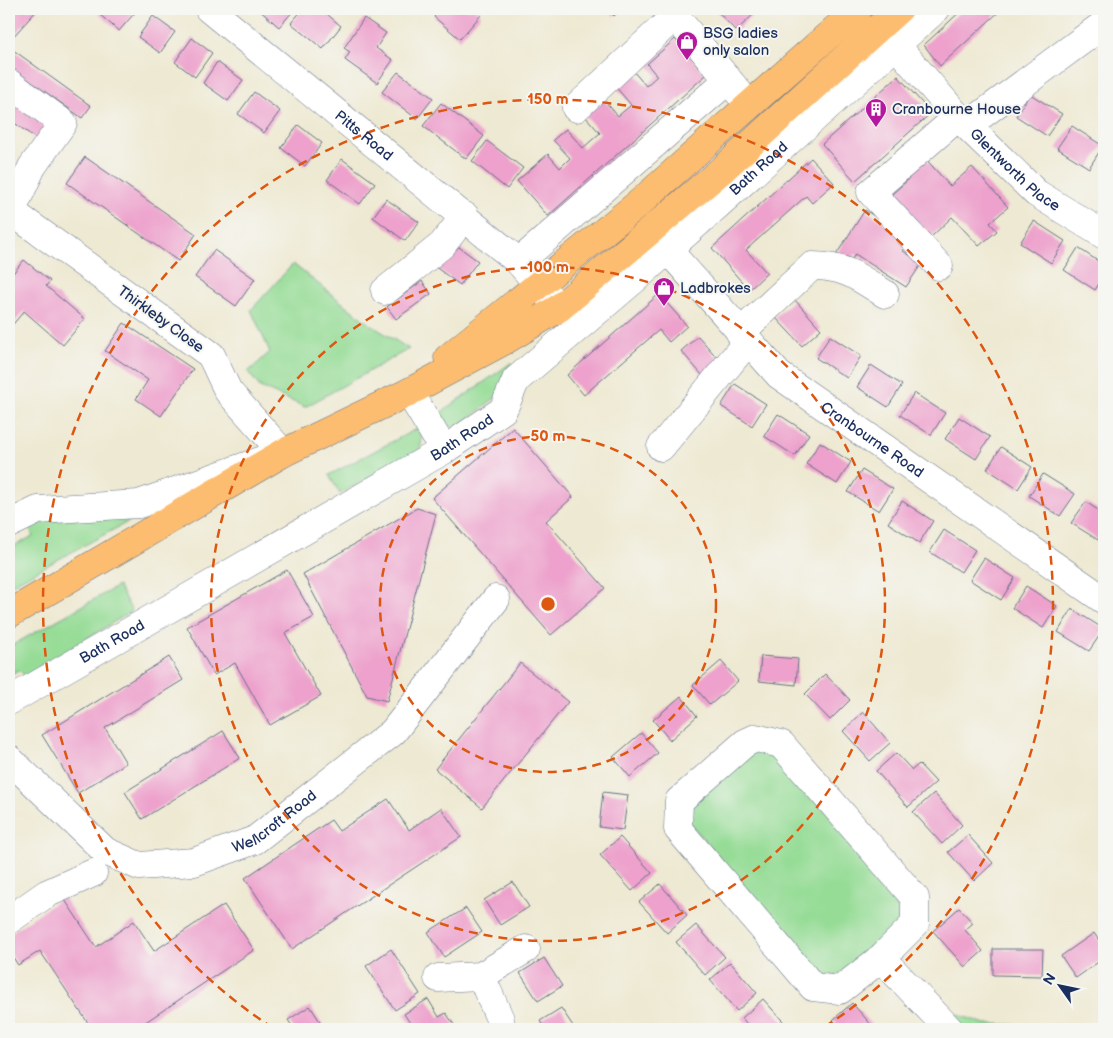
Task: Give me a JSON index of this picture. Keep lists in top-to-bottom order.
{
  "streets": {
    "main road": ["Bath Road"],
    "street": [
      "Pitts Road",
      "Glentworth Place",
      "Thirkleby Close",
      "Cranbourne Road",
      "Wellcroft Road"
    ]
  },
  "crossings": [
    ["Pitts Road", "Bath Road"],
    ["Bath Road", "Glentworth Place"],
    ["Bath Road", "Thirkleby Close"],
    ["Bath Road", "Cranbourne Road"]
  ],
  "places": {
    "shop": ["BSG ladies only salon", "Ladbrokes"],
    "building": ["Cranbourne House"]
  },
  "north": "top left",
  "rings": ["150 m", "100 m", "50 m"]
}
